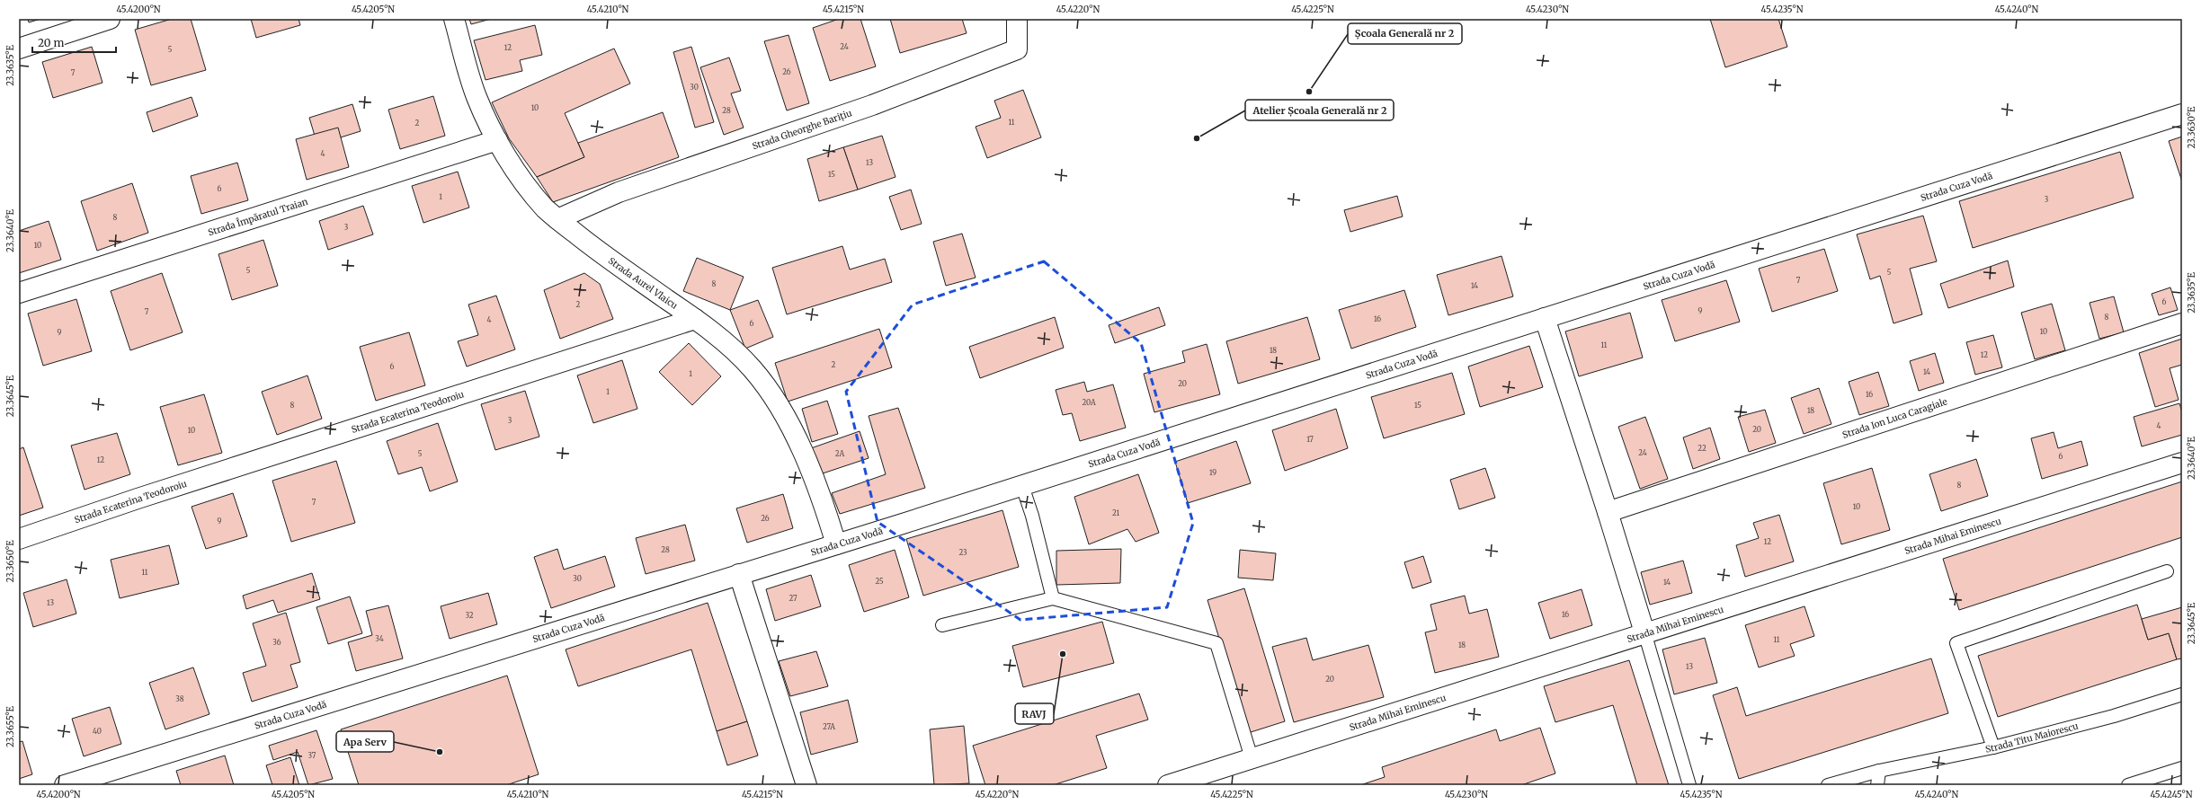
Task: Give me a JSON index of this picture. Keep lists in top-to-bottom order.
{
  "streets": {
    "street": [
      "Strada Gheorghe Barițiu",
      "Strada Cuza Vodă",
      "Strada Împăratul Traian",
      "Strada Aurel Vlaicu",
      "Strada Ecaterina Teodoroiu",
      "Strada Ion Luca Caragiale",
      "Strada Mihai Eminescu"
    ],
    "lane": ["Strada Titu Maiorescu"]
  },
  "crossings": [
    ["Strada Gheorghe Barițiu", "Strada Aurel Vlaicu"],
    ["Strada Cuza Vodă", "Strada Aurel Vlaicu"],
    ["Strada Împăratul Traian", "Strada Aurel Vlaicu"],
    ["Strada Aurel Vlaicu", "Strada Ecaterina Teodoroiu"]
  ],
  "places": [
    "Școala Generală nr 2",
    "Atelier Școala Generală nr 2",
    "RAVJ",
    "Apa Serv"
  ],
  "house_numbers": [
    "24",
    "12",
    "5",
    "26",
    "7",
    "30",
    "10",
    "28",
    "11",
    "2",
    "4",
    "13",
    "15",
    "6",
    "1",
    "3",
    "8",
    "3",
    "10",
    "5",
    "5",
    "7",
    "8",
    "14",
    "6",
    "2",
    "9",
    "7",
    "8",
    "16",
    "4",
    "6",
    "10",
    "9",
    "11",
    "18",
    "12",
    "2",
    "6",
    "14",
    "1",
    "20",
    "1",
    "16",
    "20A",
    "8",
    "15",
    "18",
    "3",
    "4",
    "20",
    "10",
    "17",
    "22",
    "24",
    "5",
    "2A",
    "6",
    "12",
    "19",
    "8",
    "7",
    "10",
    "21",
    "26",
    "9",
    "12",
    "28",
    "23",
    "11",
    "30",
    "25",
    "14",
    "27",
    "13",
    "16",
    "32",
    "34",
    "11",
    "36",
    "18",
    "13",
    "20",
    "38",
    "27A",
    "40",
    "37"
  ],
  "scale_bar": "20 m",
  "coordinates": [
    "45.4200°N",
    "45.4205°N",
    "45.4210°N",
    "45.4215°N",
    "45.4220°N",
    "45.4225°N",
    "45.4230°N",
    "45.4235°N",
    "45.4240°N",
    "23.3635°E",
    "23.3630°E",
    "23.3640°E",
    "23.3645°E",
    "23.3650°E",
    "23.3655°E",
    "45.4245°N"
  ]
}
